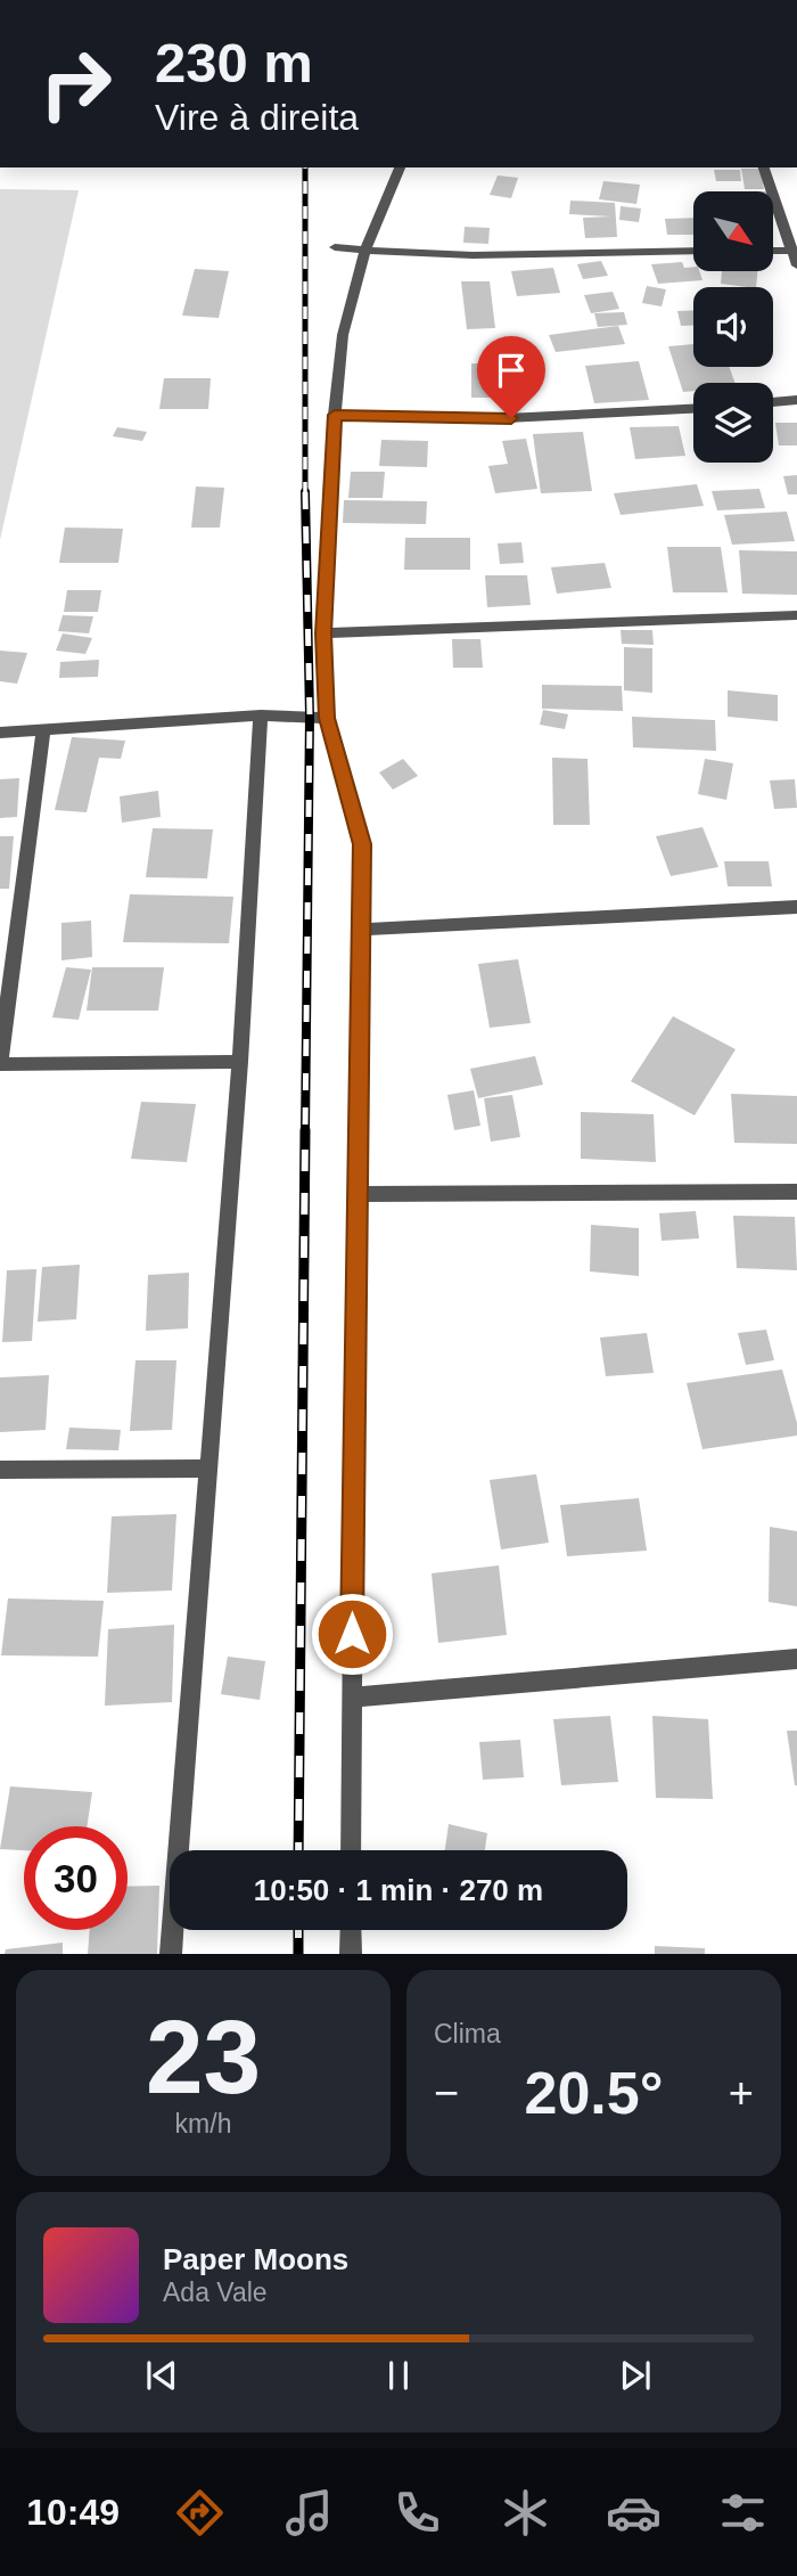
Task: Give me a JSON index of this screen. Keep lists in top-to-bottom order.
{
  "north": "bottom right",
  "page": {
    "turn": ["230 m", "Vire à direita"],
    "limit": "30",
    "trip": "10:50 · 1 min · 270 m",
    "tile": [
      ["23", "km/h"],
      "Clima"
    ],
    "heat": ["−", "20.5°", "+"],
    "song": ["Paper Moons", "Ada Vale"],
    "tabs": "10:49"
  }
}
